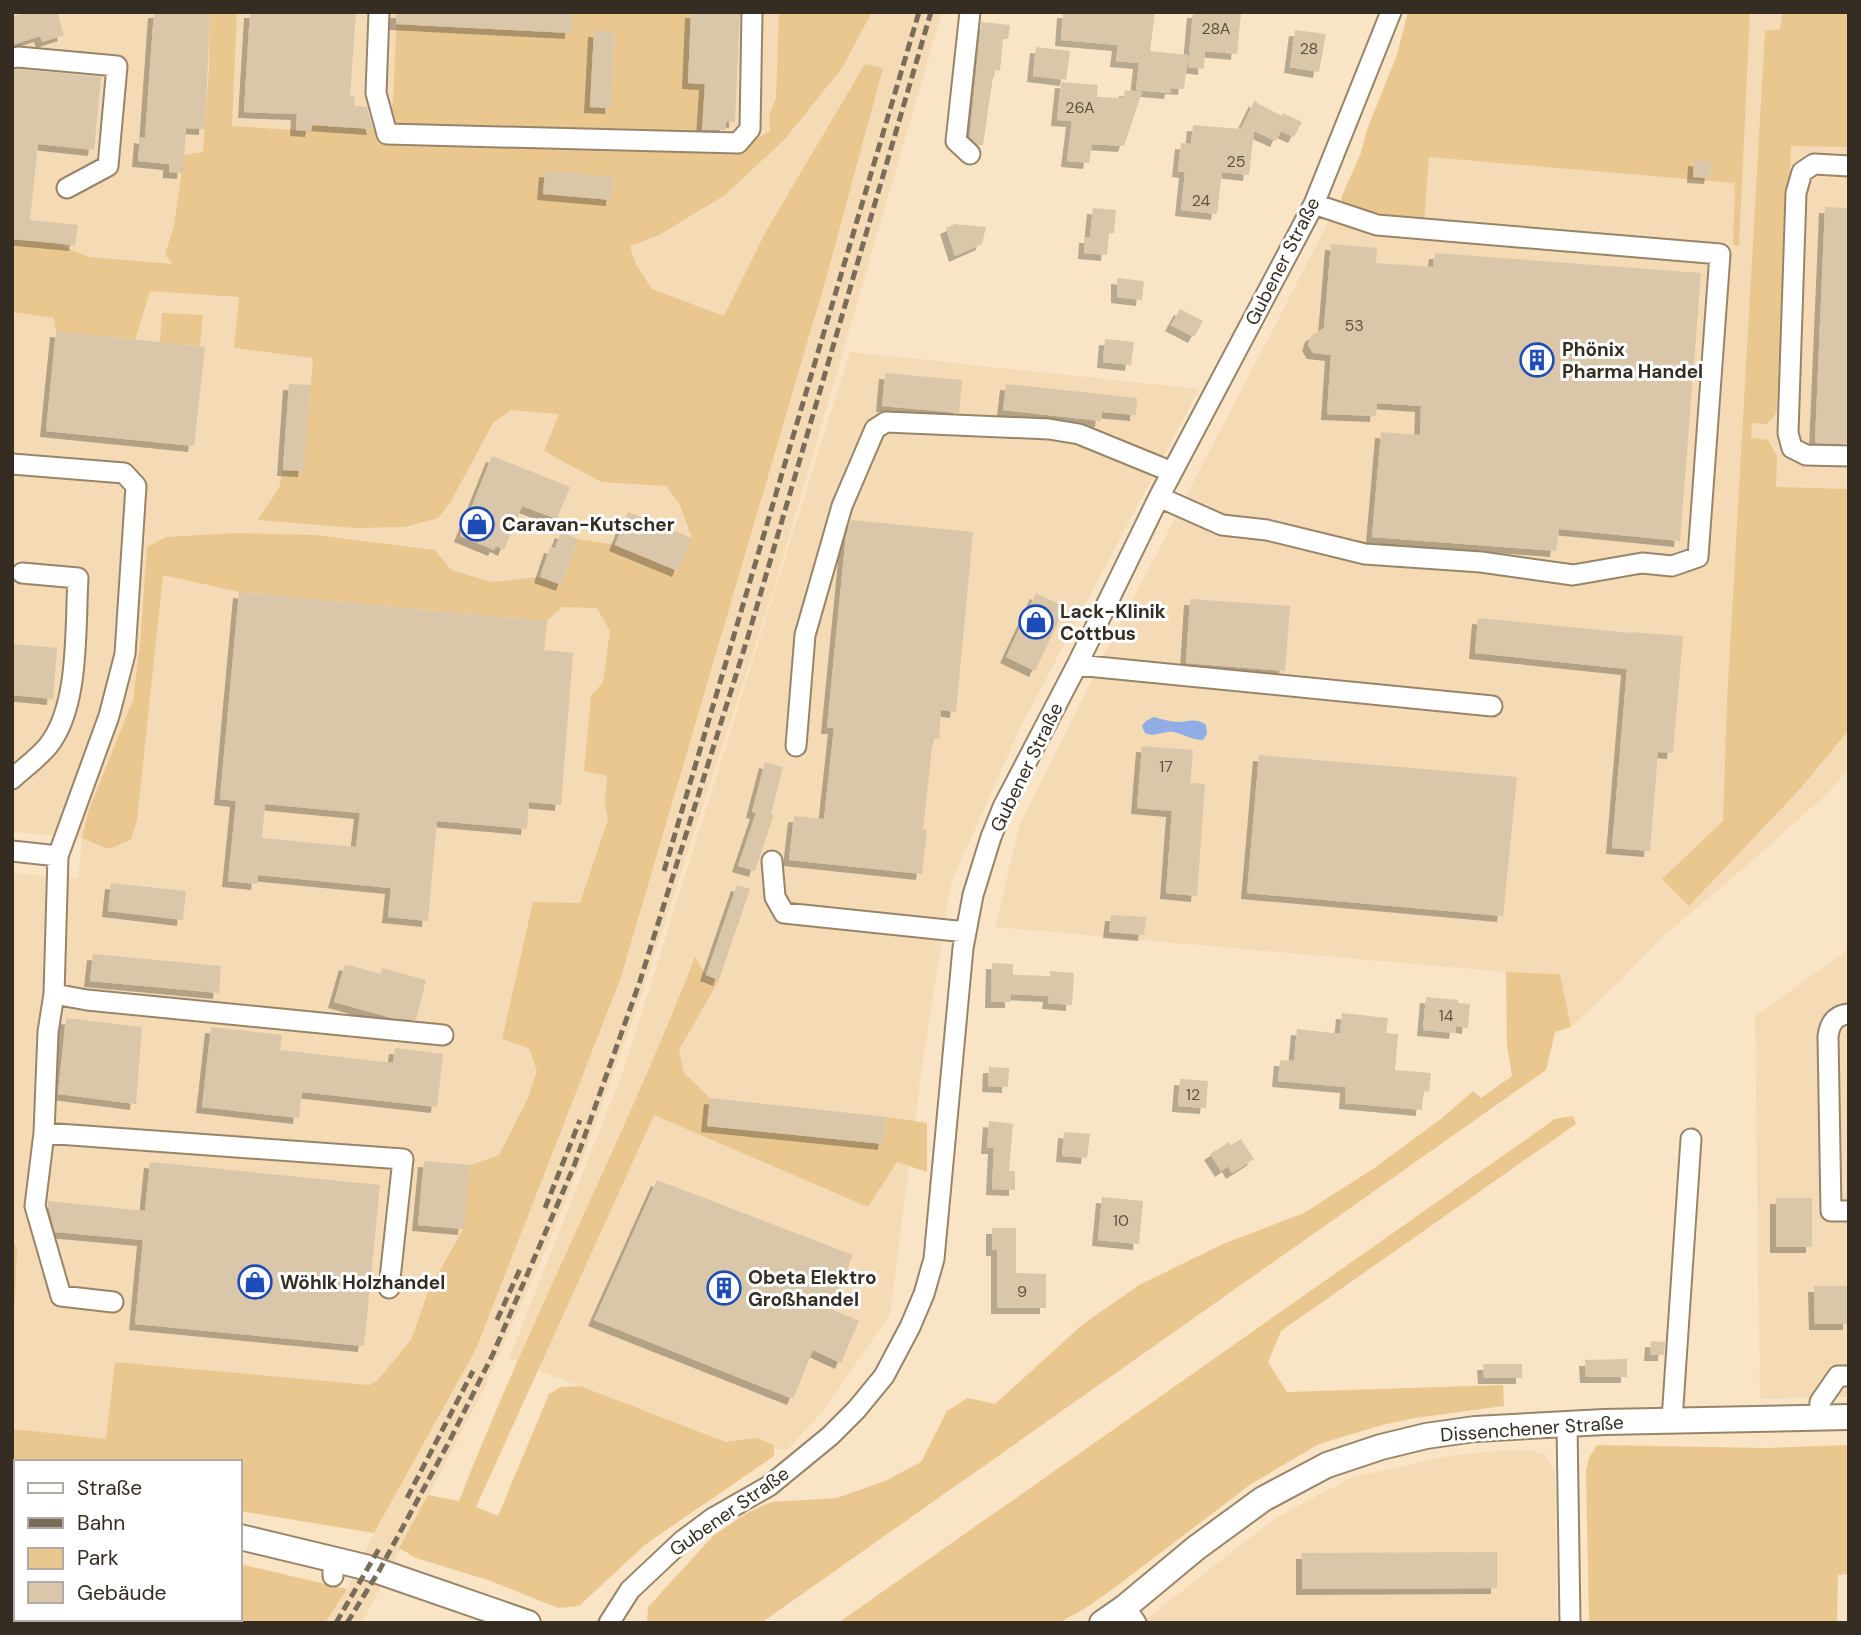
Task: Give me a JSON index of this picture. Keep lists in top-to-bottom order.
{
  "streets": {
    "main road": ["Dissenchener Straße"],
    "street": ["Gubener Straße"]
  },
  "places": {
    "building": ["Phönix Pharma Handel", "Obeta Elektro Großhandel"],
    "shop": ["Caravan-Kutscher", "Lack-Klinik Cottbus", "Wöhlk Holzhandel"]
  },
  "house_numbers": [
    "28A",
    "28",
    "26A",
    "25",
    "24",
    "53",
    "17",
    "14",
    "12",
    "10",
    "9"
  ],
  "legend": [
    "Straße",
    "Bahn",
    "Park",
    "Gebäude"
  ]
}
